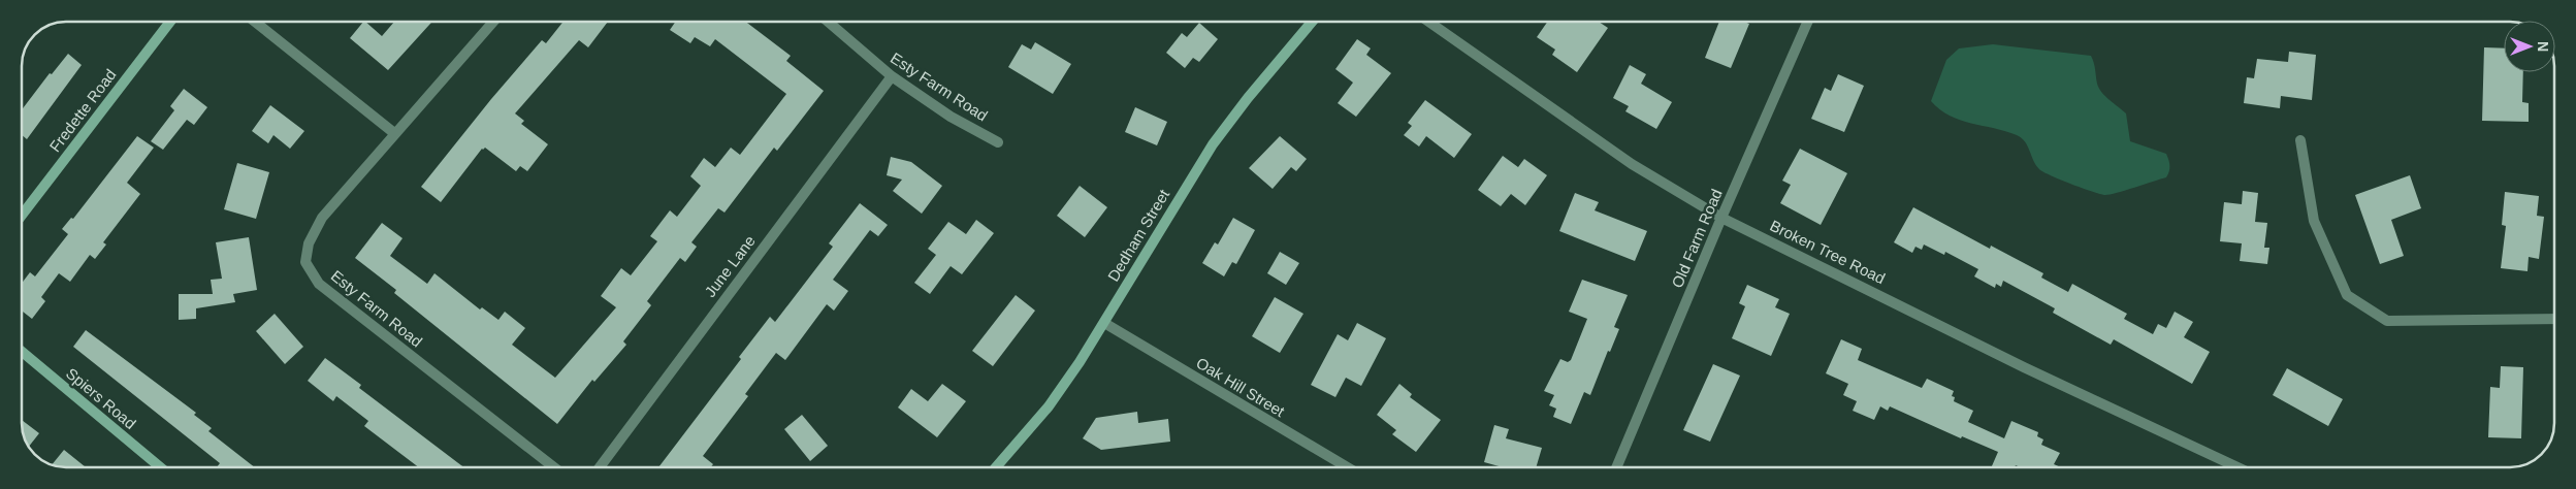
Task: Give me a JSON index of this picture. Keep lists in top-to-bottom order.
{
  "streets": {
    "street": [
      "Esty Farm Road",
      "Fredette Road",
      "Dedham Street",
      "Old Farm Road",
      "Broken Tree Road",
      "June Lane",
      "Oak Hill Street",
      "Spiers Road"
    ]
  },
  "crossings": [
    ["Esty Farm Road", "June Lane"],
    ["Dedham Street", "Oak Hill Street"],
    ["Old Farm Road", "Broken Tree Road"]
  ],
  "north": "right"
}
